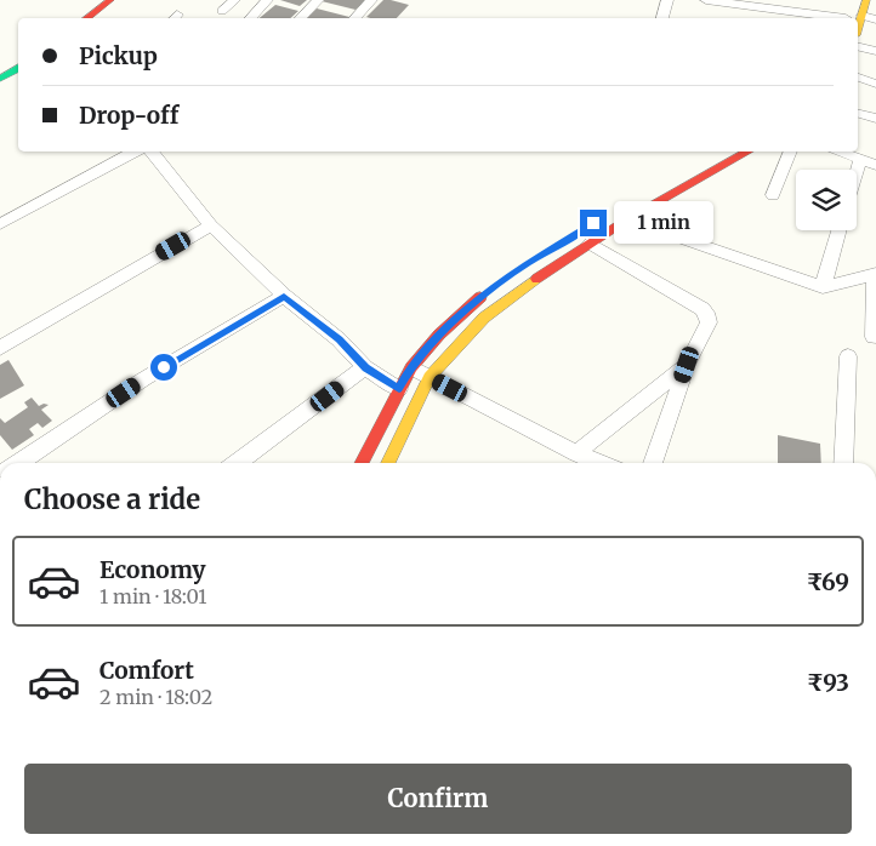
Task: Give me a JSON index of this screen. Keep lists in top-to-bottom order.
{
  "page": {
    "banner": ["Pickup", "Drop-off"],
    "bubble": "1 min",
    "heading": "Choose a ride",
    "list": [
      {
        "name": "Economy",
        "note": "1 min · 18:01",
        "value": "₹69"
      },
      {
        "name": "Comfort",
        "note": "2 min · 18:02",
        "value": "₹93"
      }
    ],
    "buttons": "Confirm"
  }
}
